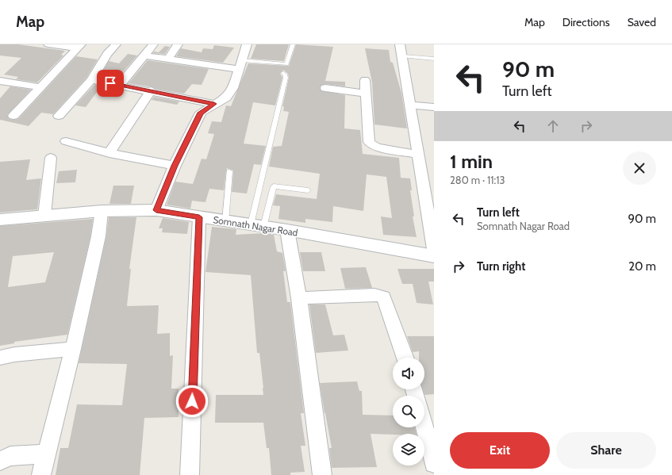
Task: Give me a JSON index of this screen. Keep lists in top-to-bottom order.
{
  "streets": {
    "street": ["Somnath Nagar Road"]
  },
  "page": {
    "header": "Map",
    "nav": ["Map", "Directions", "Saved"],
    "turn": ["90 m", "Turn left"],
    "heading": ["1 min", "280 m · 11:13"],
    "list": [
      {
        "name": "Turn left",
        "note": "Somnath Nagar Road",
        "value": "90 m"
      },
      {
        "name": "Turn right",
        "value": "20 m"
      }
    ],
    "buttons": ["Exit", "Share"]
  }
}
